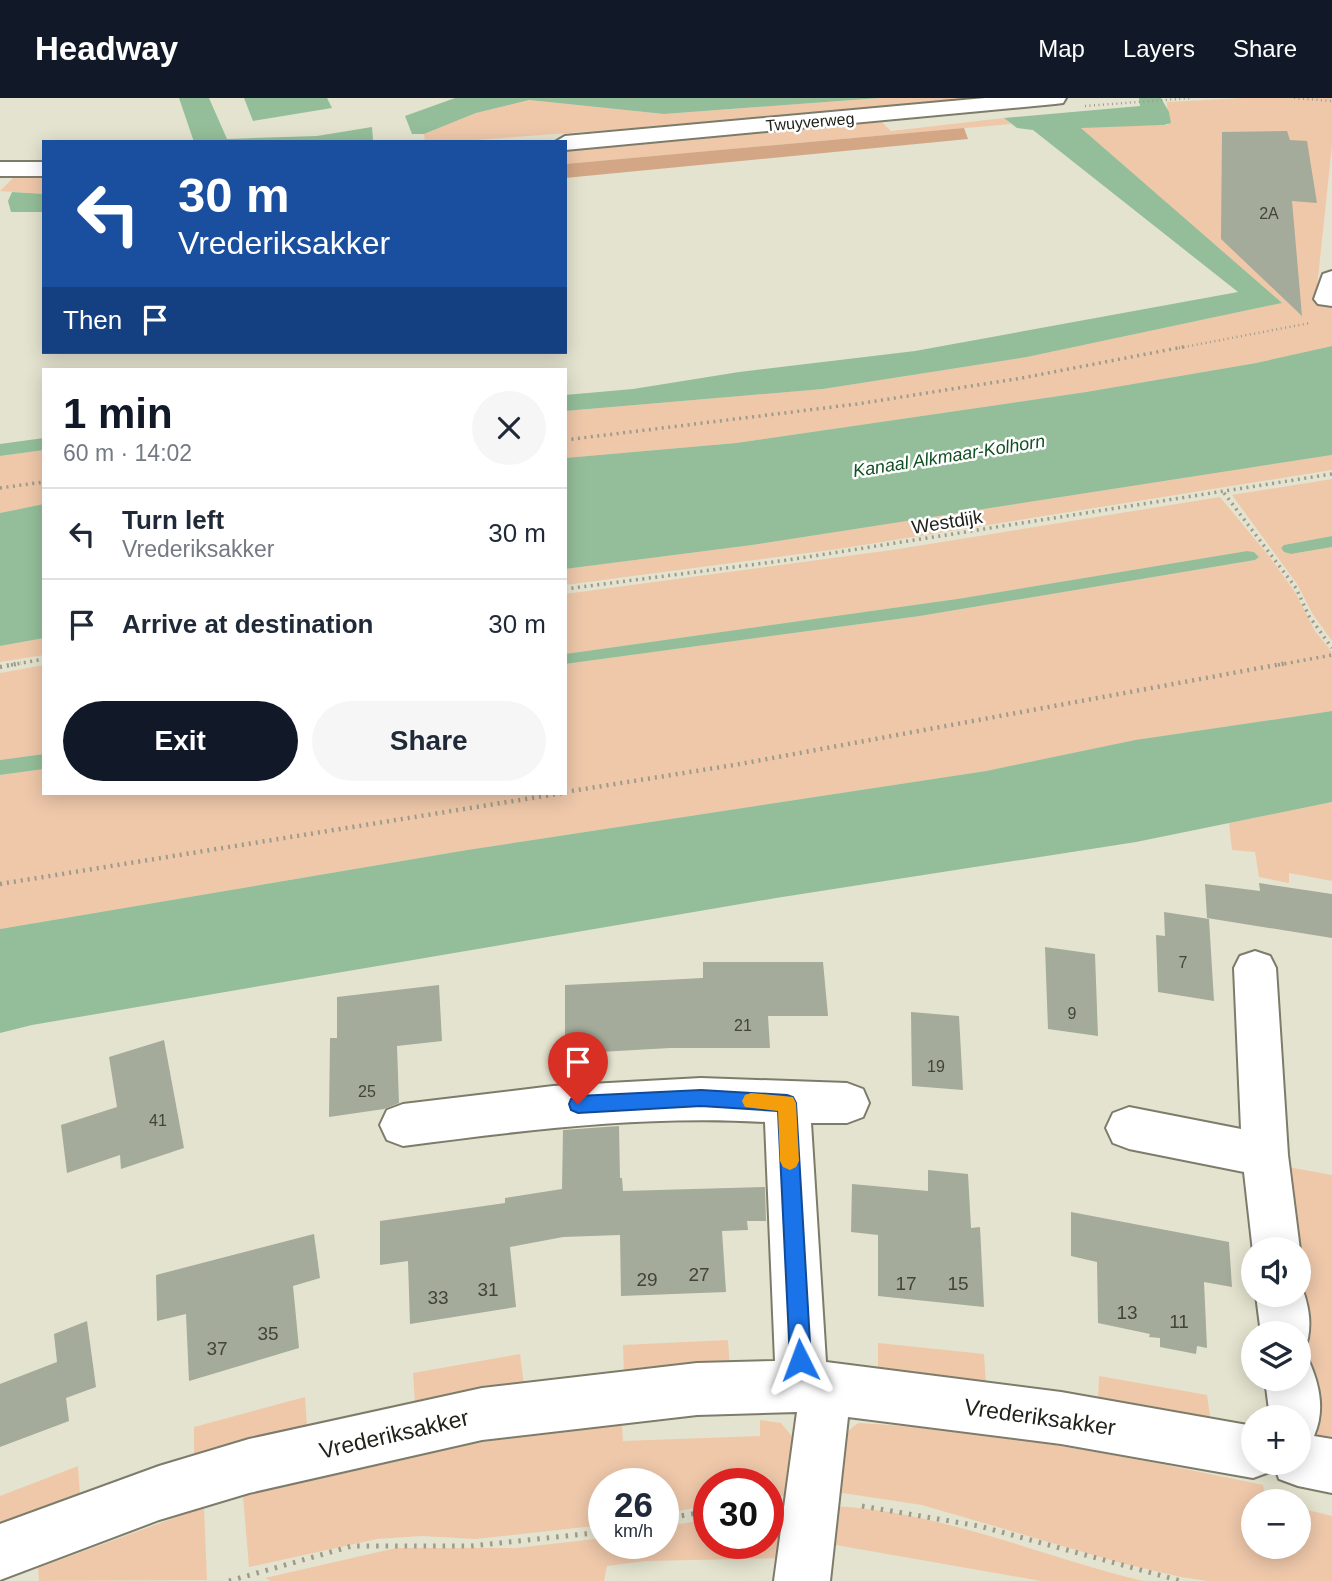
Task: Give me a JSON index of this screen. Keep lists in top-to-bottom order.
{
  "streets": {
    "street": ["Twuyverweg", "Vrederiksakker"],
    "path": ["Westdijk"]
  },
  "water": ["Kanaal Alkmaar-Kolhorn"],
  "house_numbers": [
    "2A",
    "7",
    "9",
    "21",
    "19",
    "25",
    "41",
    "27",
    "29",
    "17",
    "15",
    "31",
    "33",
    "13",
    "11",
    "35",
    "37"
  ],
  "page": {
    "header": "Headway",
    "nav": ["Map", "Layers", "Share"],
    "turn": ["30 m", "Vrederiksakker"],
    "then": "Then",
    "heading": ["1 min", "60 m · 14:02"],
    "list": [
      {
        "name": "Turn left",
        "note": "Vrederiksakker",
        "value": "30 m"
      },
      {
        "name": "Arrive at destination",
        "value": "30 m"
      }
    ],
    "buttons": ["Exit", "Share"],
    "map_buttons": ["+", "−"],
    "speed": "26 km/h",
    "limit": "30"
  }
}
